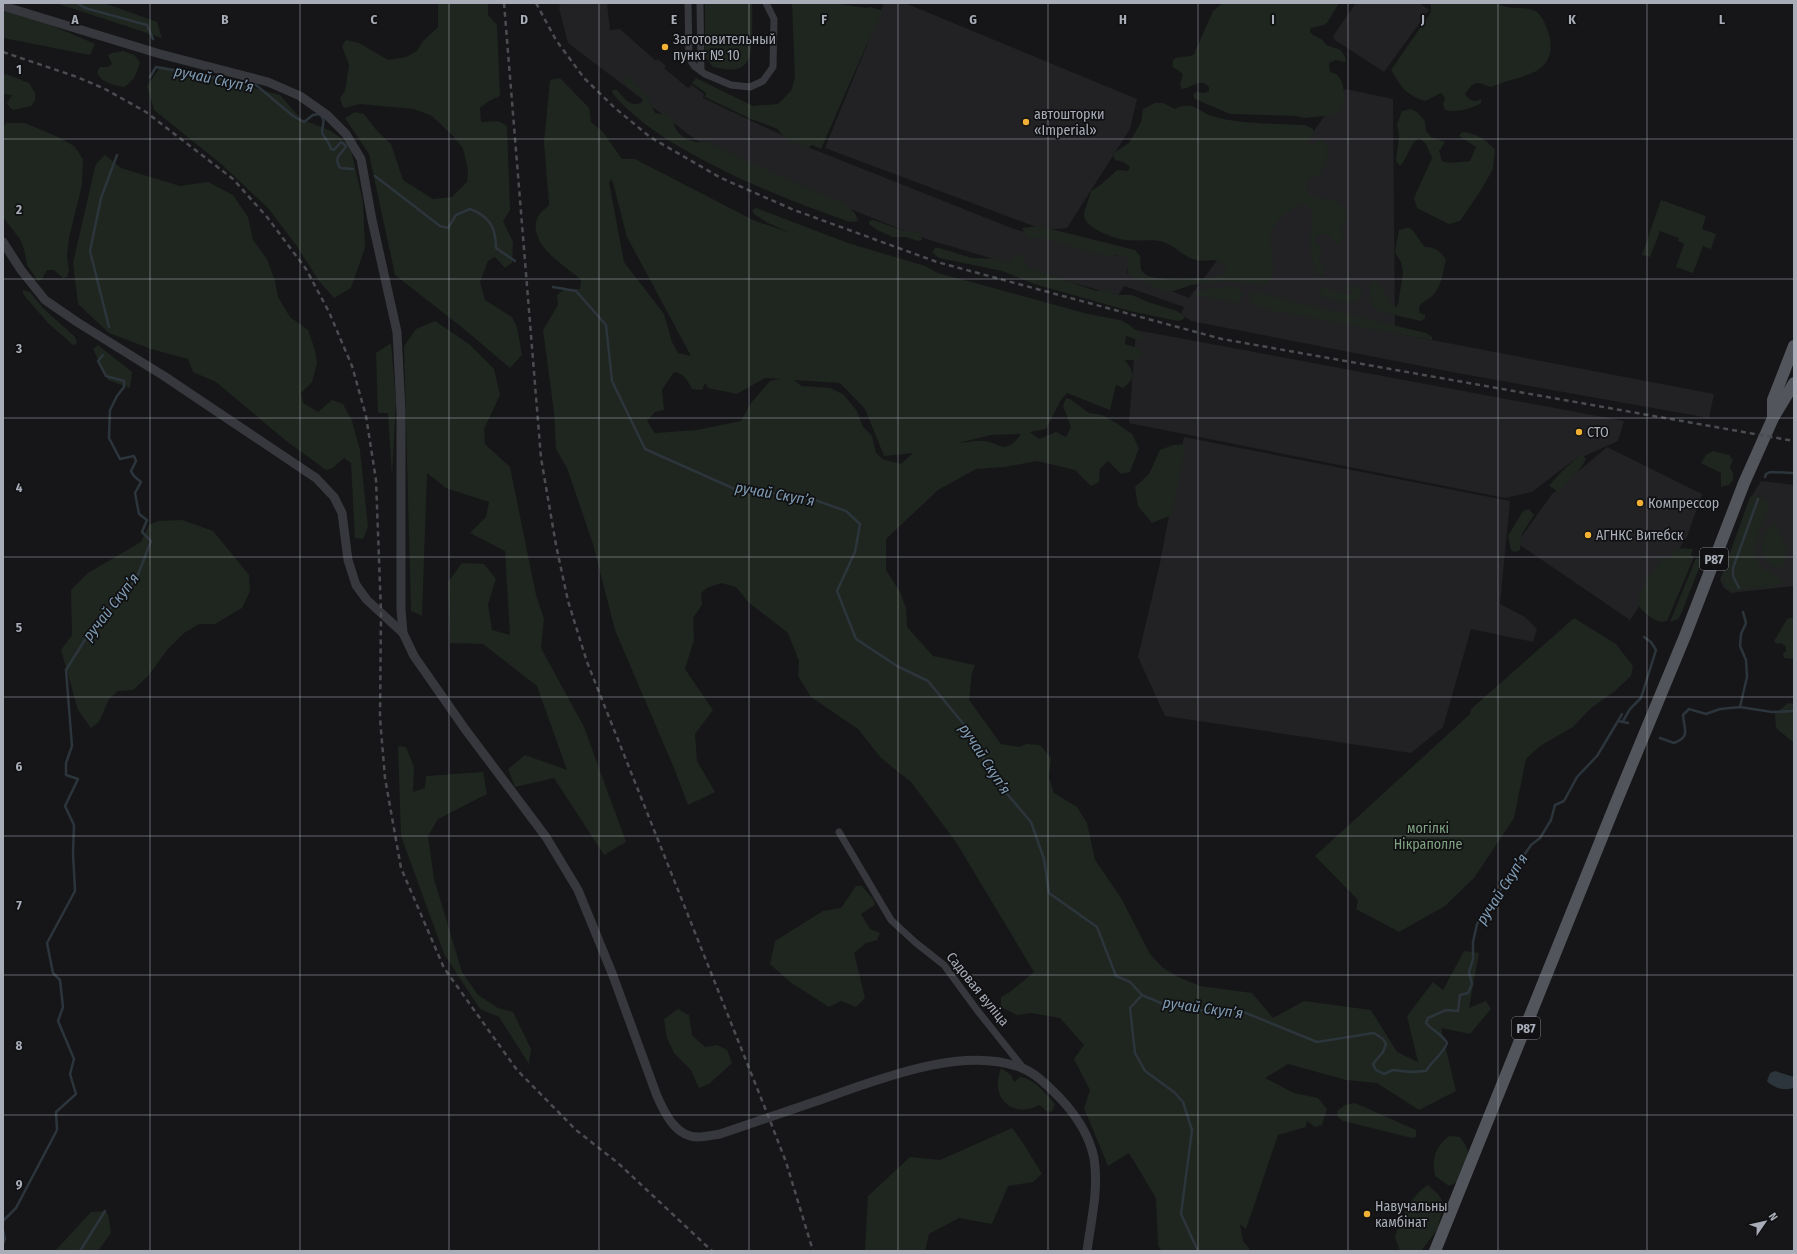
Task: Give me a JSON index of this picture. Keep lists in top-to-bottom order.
{
  "streets": {
    "main road": ["Р87"],
    "street": ["Садовая вуліца"]
  },
  "water": ["ручай Скупʼя"],
  "parks": ["могілкі Нікраполле"],
  "places": [
    "Заготовительный пункт № 10",
    "автошторки «Imperial»",
    "СТО",
    "Компрессор",
    "АГНКС Витебск",
    "Навучальны камбінат"
  ],
  "north": "top right",
  "grid": {
    "columns": [
      "A",
      "B",
      "C",
      "D",
      "E",
      "F",
      "G",
      "H",
      "I",
      "J",
      "K",
      "L"
    ],
    "rows": [
      "1",
      "2",
      "3",
      "4",
      "5",
      "6",
      "7",
      "8",
      "9"
    ]
  }
}
